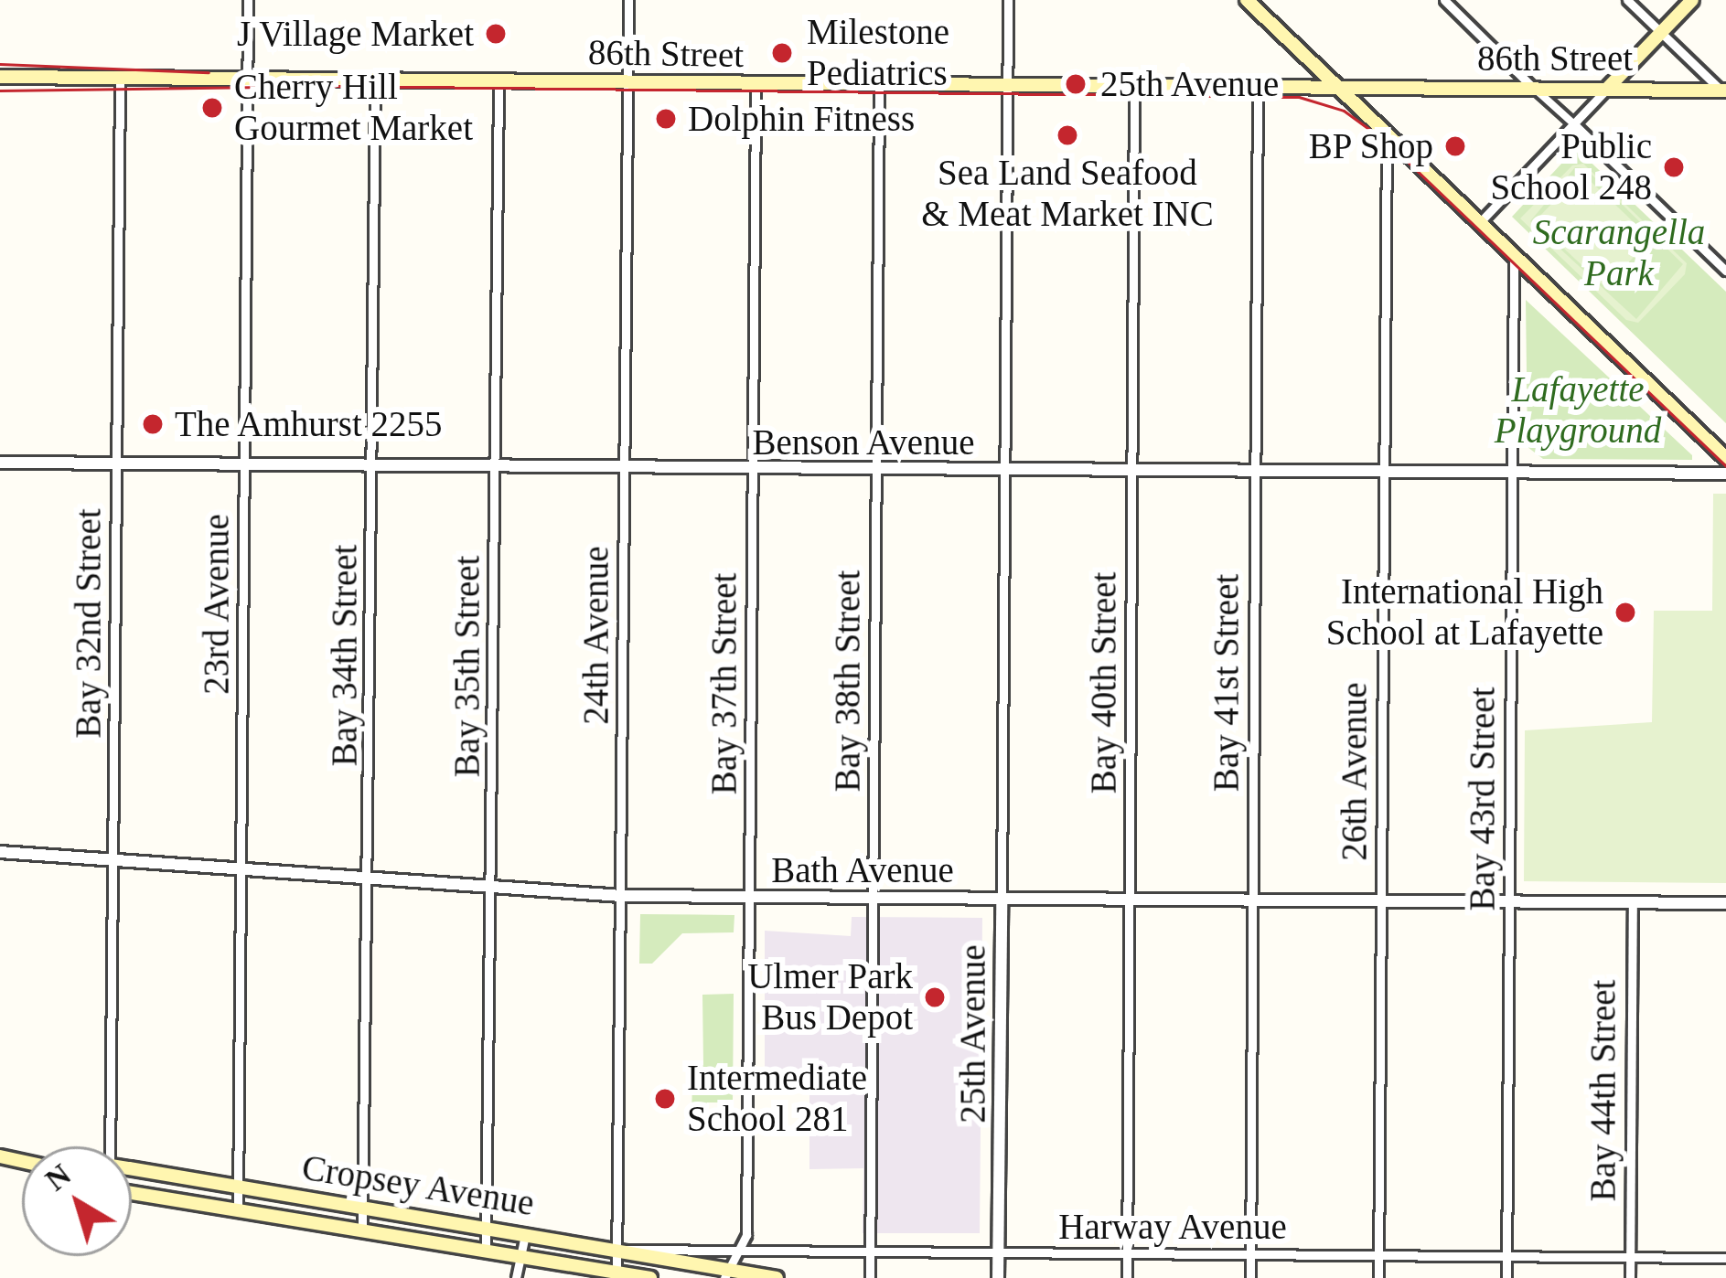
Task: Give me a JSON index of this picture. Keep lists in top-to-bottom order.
{
  "streets": {
    "main road": ["86th Street", "Cropsey Avenue"],
    "street": [
      "Benson Avenue",
      "23rd Avenue",
      "Bay 32nd Street",
      "24th Avenue",
      "Bay 34th Street",
      "Bay 35th Street",
      "Bay 38th Street",
      "Bay 40th Street",
      "Bay 41st Street",
      "Bay 37th Street",
      "26th Avenue",
      "Bay 43rd Street",
      "Bath Avenue",
      "25th Avenue",
      "Bay 44th Street",
      "Harway Avenue"
    ]
  },
  "crossings": [
    ["86th Street", "23rd Avenue"],
    ["86th Street", "Bay 32nd Street"],
    ["86th Street", "24th Avenue"],
    ["86th Street", "Bay 34th Street"],
    ["86th Street", "Bay 35th Street"],
    ["86th Street", "Bay 38th Street"],
    ["86th Street", "Bay 40th Street"],
    ["86th Street", "Bay 41st Street"],
    ["86th Street", "Bay 37th Street"],
    ["86th Street", "25th Avenue"],
    ["Benson Avenue", "23rd Avenue"],
    ["Benson Avenue", "Bay 32nd Street"],
    ["Benson Avenue", "24th Avenue"],
    ["Benson Avenue", "Bay 34th Street"],
    ["Benson Avenue", "Bay 35th Street"],
    ["Benson Avenue", "Bay 38th Street"],
    ["Benson Avenue", "Bay 40th Street"],
    ["Benson Avenue", "Bay 41st Street"],
    ["Benson Avenue", "Bay 37th Street"],
    ["Benson Avenue", "26th Avenue"],
    ["Benson Avenue", "Bay 43rd Street"],
    ["Benson Avenue", "25th Avenue"],
    ["23rd Avenue", "Bath Avenue"],
    ["23rd Avenue", "Cropsey Avenue"],
    ["Bay 32nd Street", "Bath Avenue"],
    ["24th Avenue", "Bath Avenue"],
    ["24th Avenue", "Cropsey Avenue"],
    ["24th Avenue", "Harway Avenue"],
    ["Bay 34th Street", "Bath Avenue"],
    ["Bay 34th Street", "Cropsey Avenue"],
    ["Bay 35th Street", "Bath Avenue"],
    ["Bay 35th Street", "Cropsey Avenue"],
    ["Bay 38th Street", "Bath Avenue"],
    ["Bay 38th Street", "Harway Avenue"],
    ["Bay 40th Street", "Bath Avenue"],
    ["Bay 40th Street", "Harway Avenue"],
    ["Bay 41st Street", "Bath Avenue"],
    ["Bay 41st Street", "Harway Avenue"],
    ["Bay 37th Street", "Bath Avenue"],
    ["Bay 37th Street", "Cropsey Avenue"],
    ["Bay 37th Street", "Harway Avenue"],
    ["26th Avenue", "Bath Avenue"],
    ["26th Avenue", "Harway Avenue"],
    ["Bay 43rd Street", "Bath Avenue"],
    ["Bay 43rd Street", "Harway Avenue"],
    ["Bath Avenue", "25th Avenue"],
    ["Bath Avenue", "Bay 44th Street"],
    ["25th Avenue", "Harway Avenue"],
    ["Bay 44th Street", "Harway Avenue"],
    ["Cropsey Avenue", "Harway Avenue"]
  ],
  "parks": ["Scarangella Park", "Lafayette Playground"],
  "places": [
    "J Village Market",
    "Milestone Pediatrics",
    "25th Avenue",
    "Cherry Hill Gourmet Market",
    "Dolphin Fitness",
    "Sea Land Seafood & Meat Market INC",
    "BP Shop",
    "Public School 248",
    "The Amhurst 2255",
    "International High School at Lafayette",
    "Ulmer Park Bus Depot",
    "Intermediate School 281"
  ],
  "north": "top left"
}
